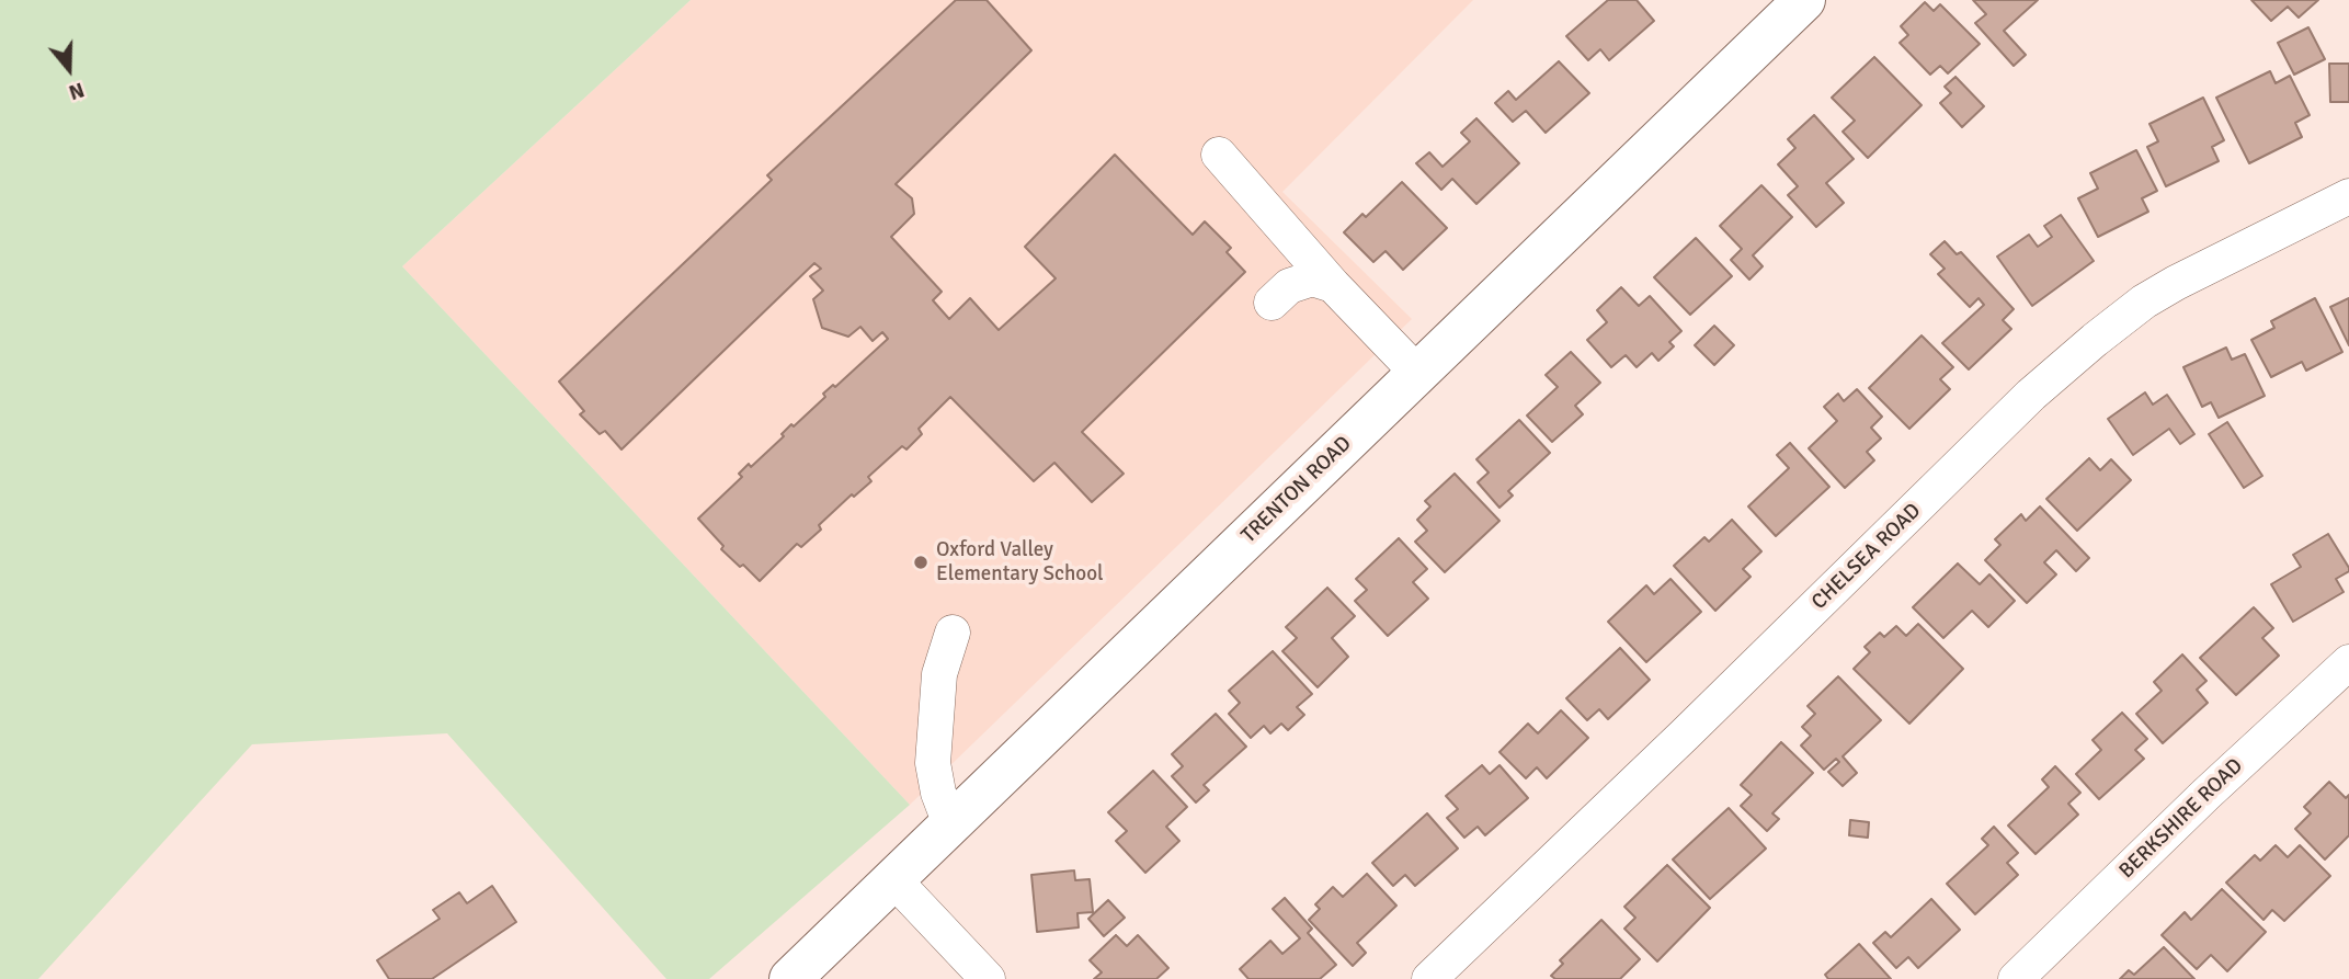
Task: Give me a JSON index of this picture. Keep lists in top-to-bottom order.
{
  "streets": {
    "main road": ["TRENTON ROAD"],
    "street": ["CHELSEA ROAD", "BERKSHIRE ROAD"]
  },
  "places": ["Oxford Valley Elementary School"],
  "north": "bottom"
}
